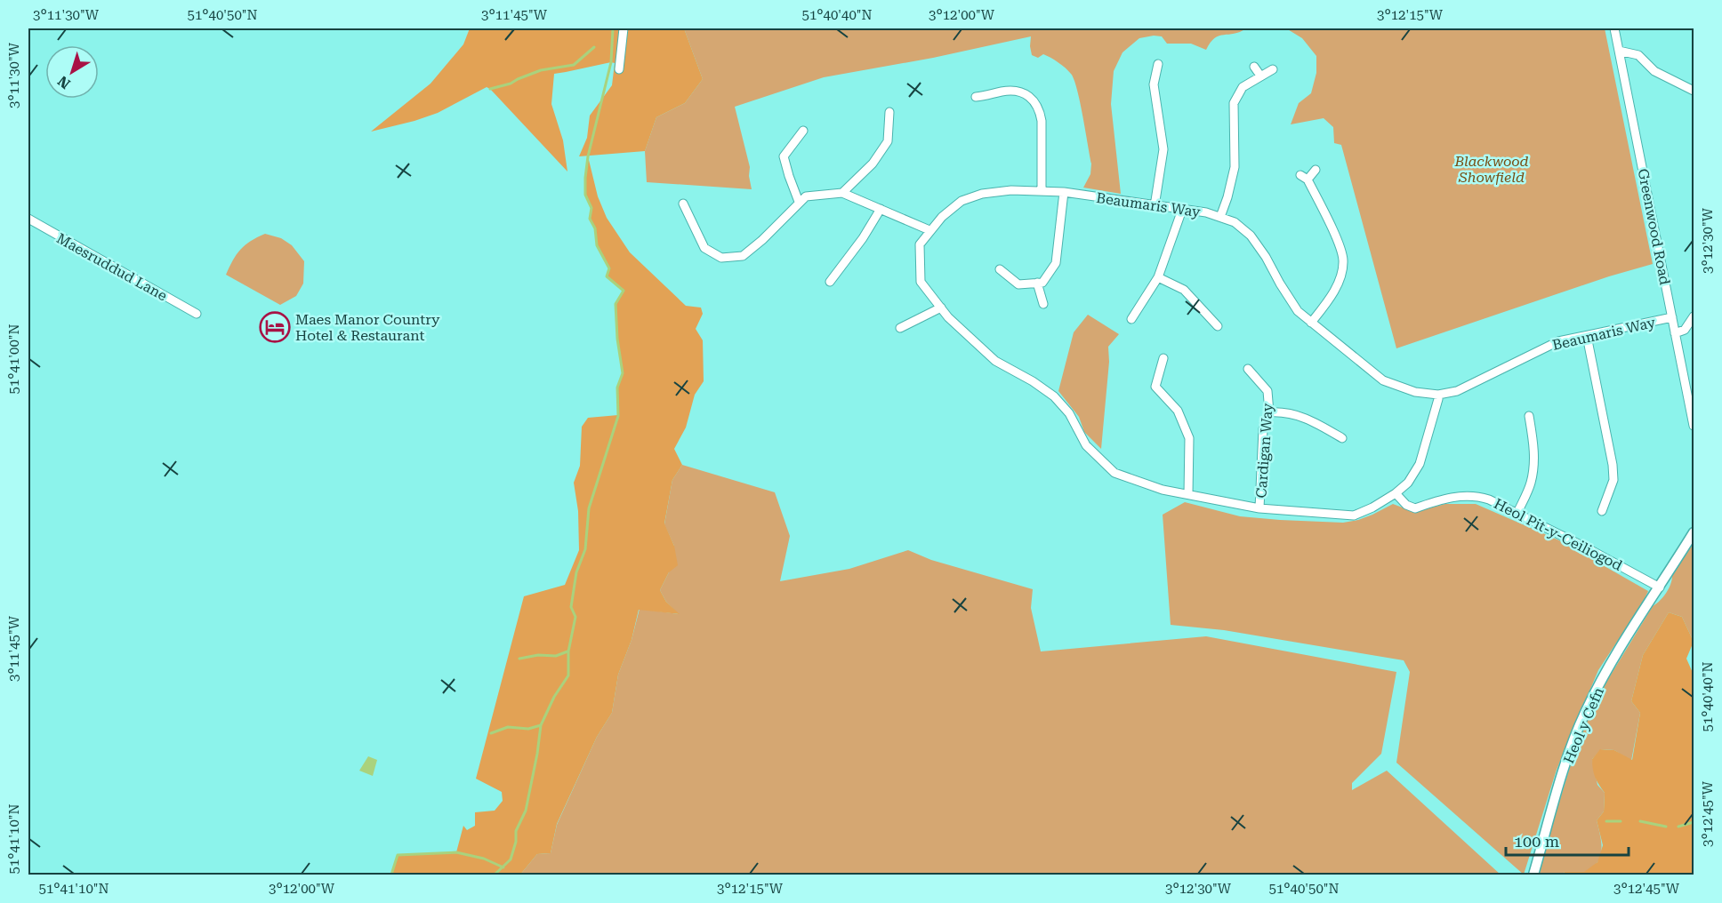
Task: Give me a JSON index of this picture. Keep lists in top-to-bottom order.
{
  "streets": {
    "street": [
      "Beaumaris Way",
      "Greenwood Road",
      "Maesruddud Lane",
      "Cardigan Way",
      "Heol Pit-y-Ceiliogod",
      "Heol y Cefn"
    ]
  },
  "crossings": [
    ["Beaumaris Way", "Greenwood Road"],
    ["Heol Pit-y-Ceiliogod", "Heol y Cefn"]
  ],
  "parks": ["Blackwood Showfield"],
  "places": {
    "hotel": ["Maes Manor Country Hotel & Restaurant"]
  },
  "scale_bar": "100 m",
  "north": "bottom left",
  "coordinates": [
    "3°11'30\"W",
    "51°40'50\"N",
    "3°11'45\"W",
    "51°40'40\"N",
    "3°12'00\"W",
    "3°12'15\"W",
    "3°12'30\"W",
    "51°41'00\"N",
    "3°12'45\"W",
    "51°41'10\"N"
  ]
}
